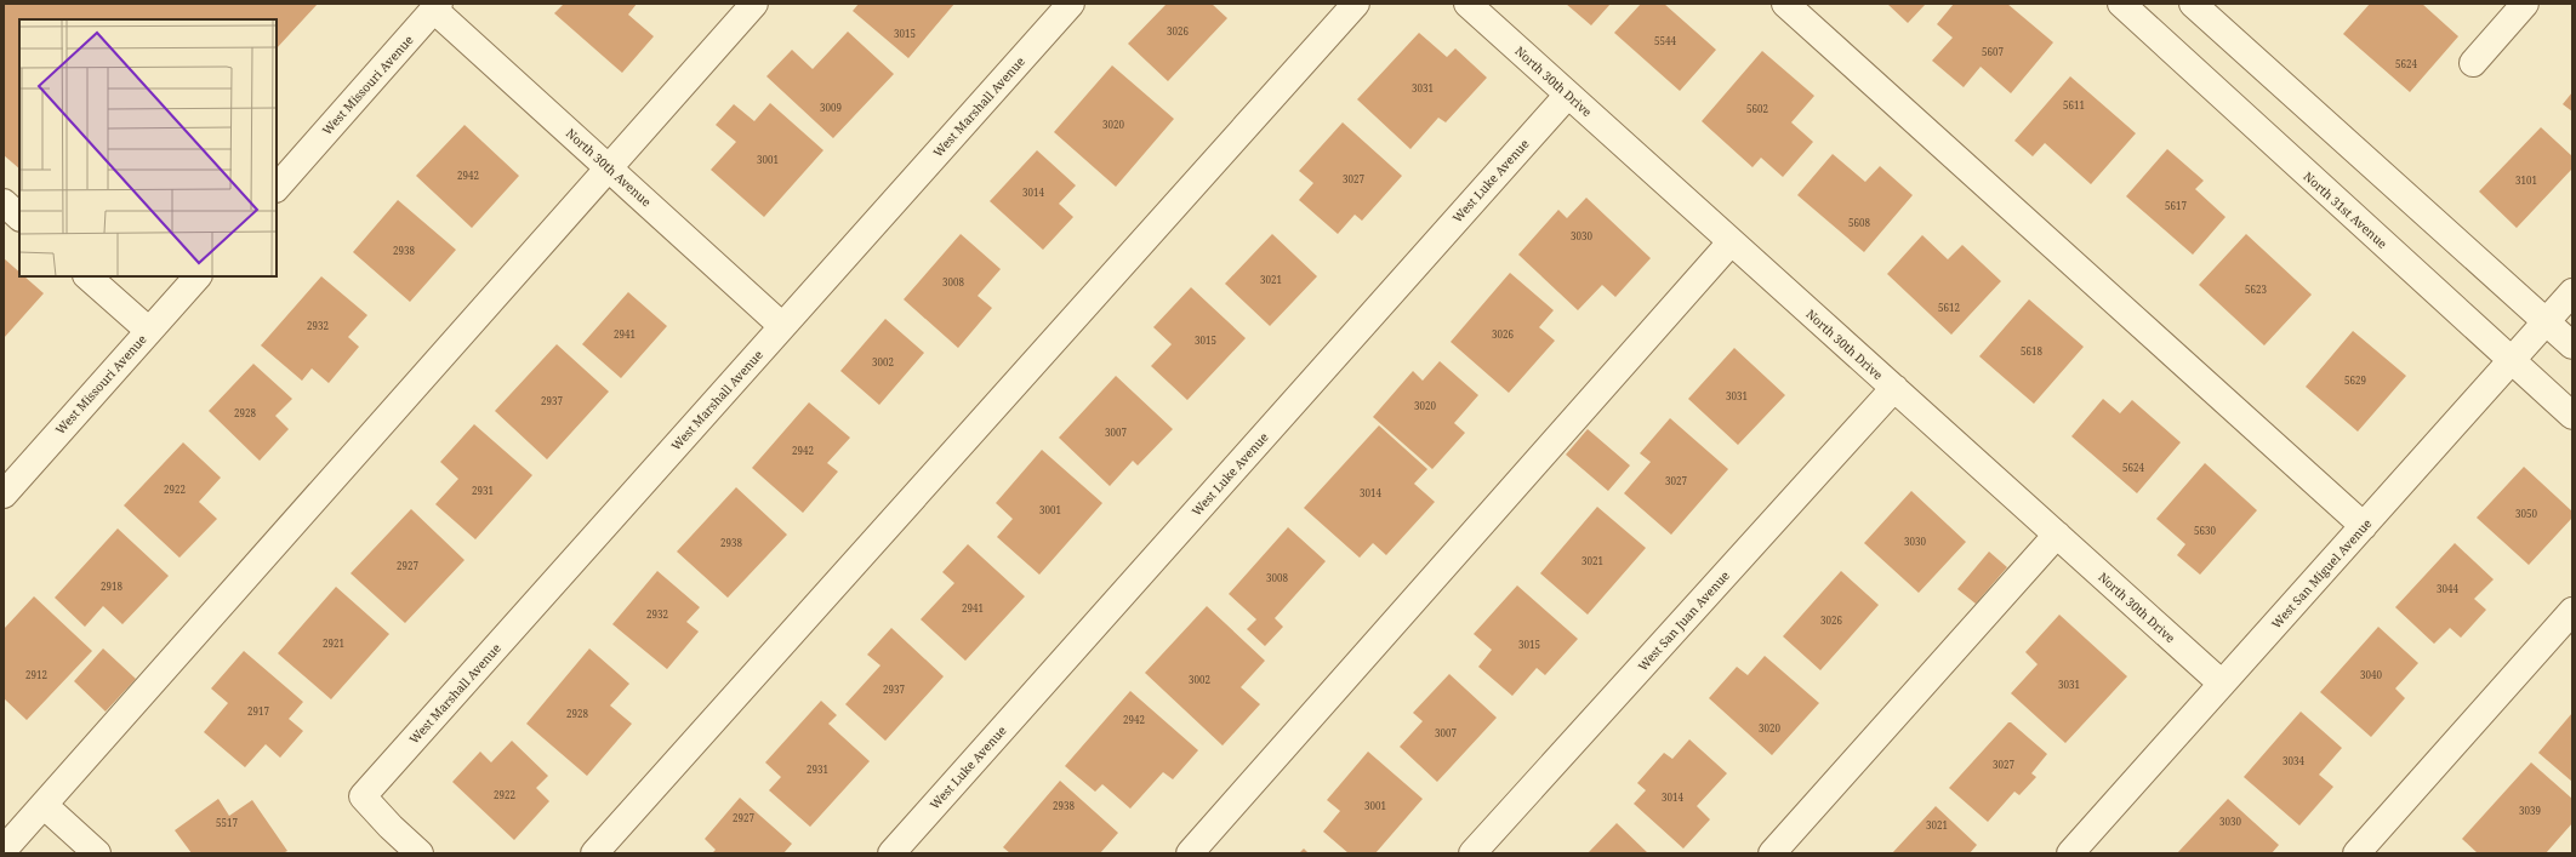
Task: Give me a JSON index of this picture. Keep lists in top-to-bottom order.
{
  "streets": {
    "street": [
      "North 30th Drive",
      "West Missouri Avenue",
      "West Marshall Avenue",
      "North 30th Avenue",
      "West Luke Avenue",
      "North 31st Avenue",
      "West San Miguel Avenue",
      "West San Juan Avenue"
    ]
  },
  "crossings": [
    ["North 30th Drive", "West Luke Avenue"],
    ["North 30th Drive", "West San Miguel Avenue"],
    ["North 30th Drive", "West San Juan Avenue"],
    ["West Missouri Avenue", "North 30th Avenue"],
    ["West Marshall Avenue", "North 30th Avenue"],
    ["North 31st Avenue", "West San Miguel Avenue"]
  ],
  "house_numbers": [
    "3026",
    "3015",
    "5544",
    "5607",
    "5624",
    "3031",
    "5611",
    "3009",
    "5602",
    "3020",
    "3001",
    "2942",
    "3027",
    "3101",
    "3014",
    "5617",
    "5608",
    "3030",
    "2938",
    "3021",
    "3008",
    "5623",
    "5612",
    "2932",
    "2941",
    "3026",
    "3015",
    "5618",
    "3002",
    "5629",
    "3031",
    "2937",
    "3020",
    "2928",
    "3007",
    "2942",
    "5624",
    "3027",
    "2922",
    "2931",
    "3014",
    "3001",
    "3050",
    "5630",
    "3030",
    "2938",
    "3021",
    "2927",
    "3008",
    "2918",
    "3044",
    "2941",
    "2932",
    "3026",
    "2921",
    "3015",
    "2912",
    "3040",
    "3002",
    "3031",
    "2937",
    "2917",
    "2928",
    "2942",
    "3020",
    "3007",
    "3034",
    "3027",
    "2931",
    "2922",
    "3014",
    "2938",
    "3001",
    "3039",
    "2927",
    "3030",
    "5517",
    "3021"
  ]
}
